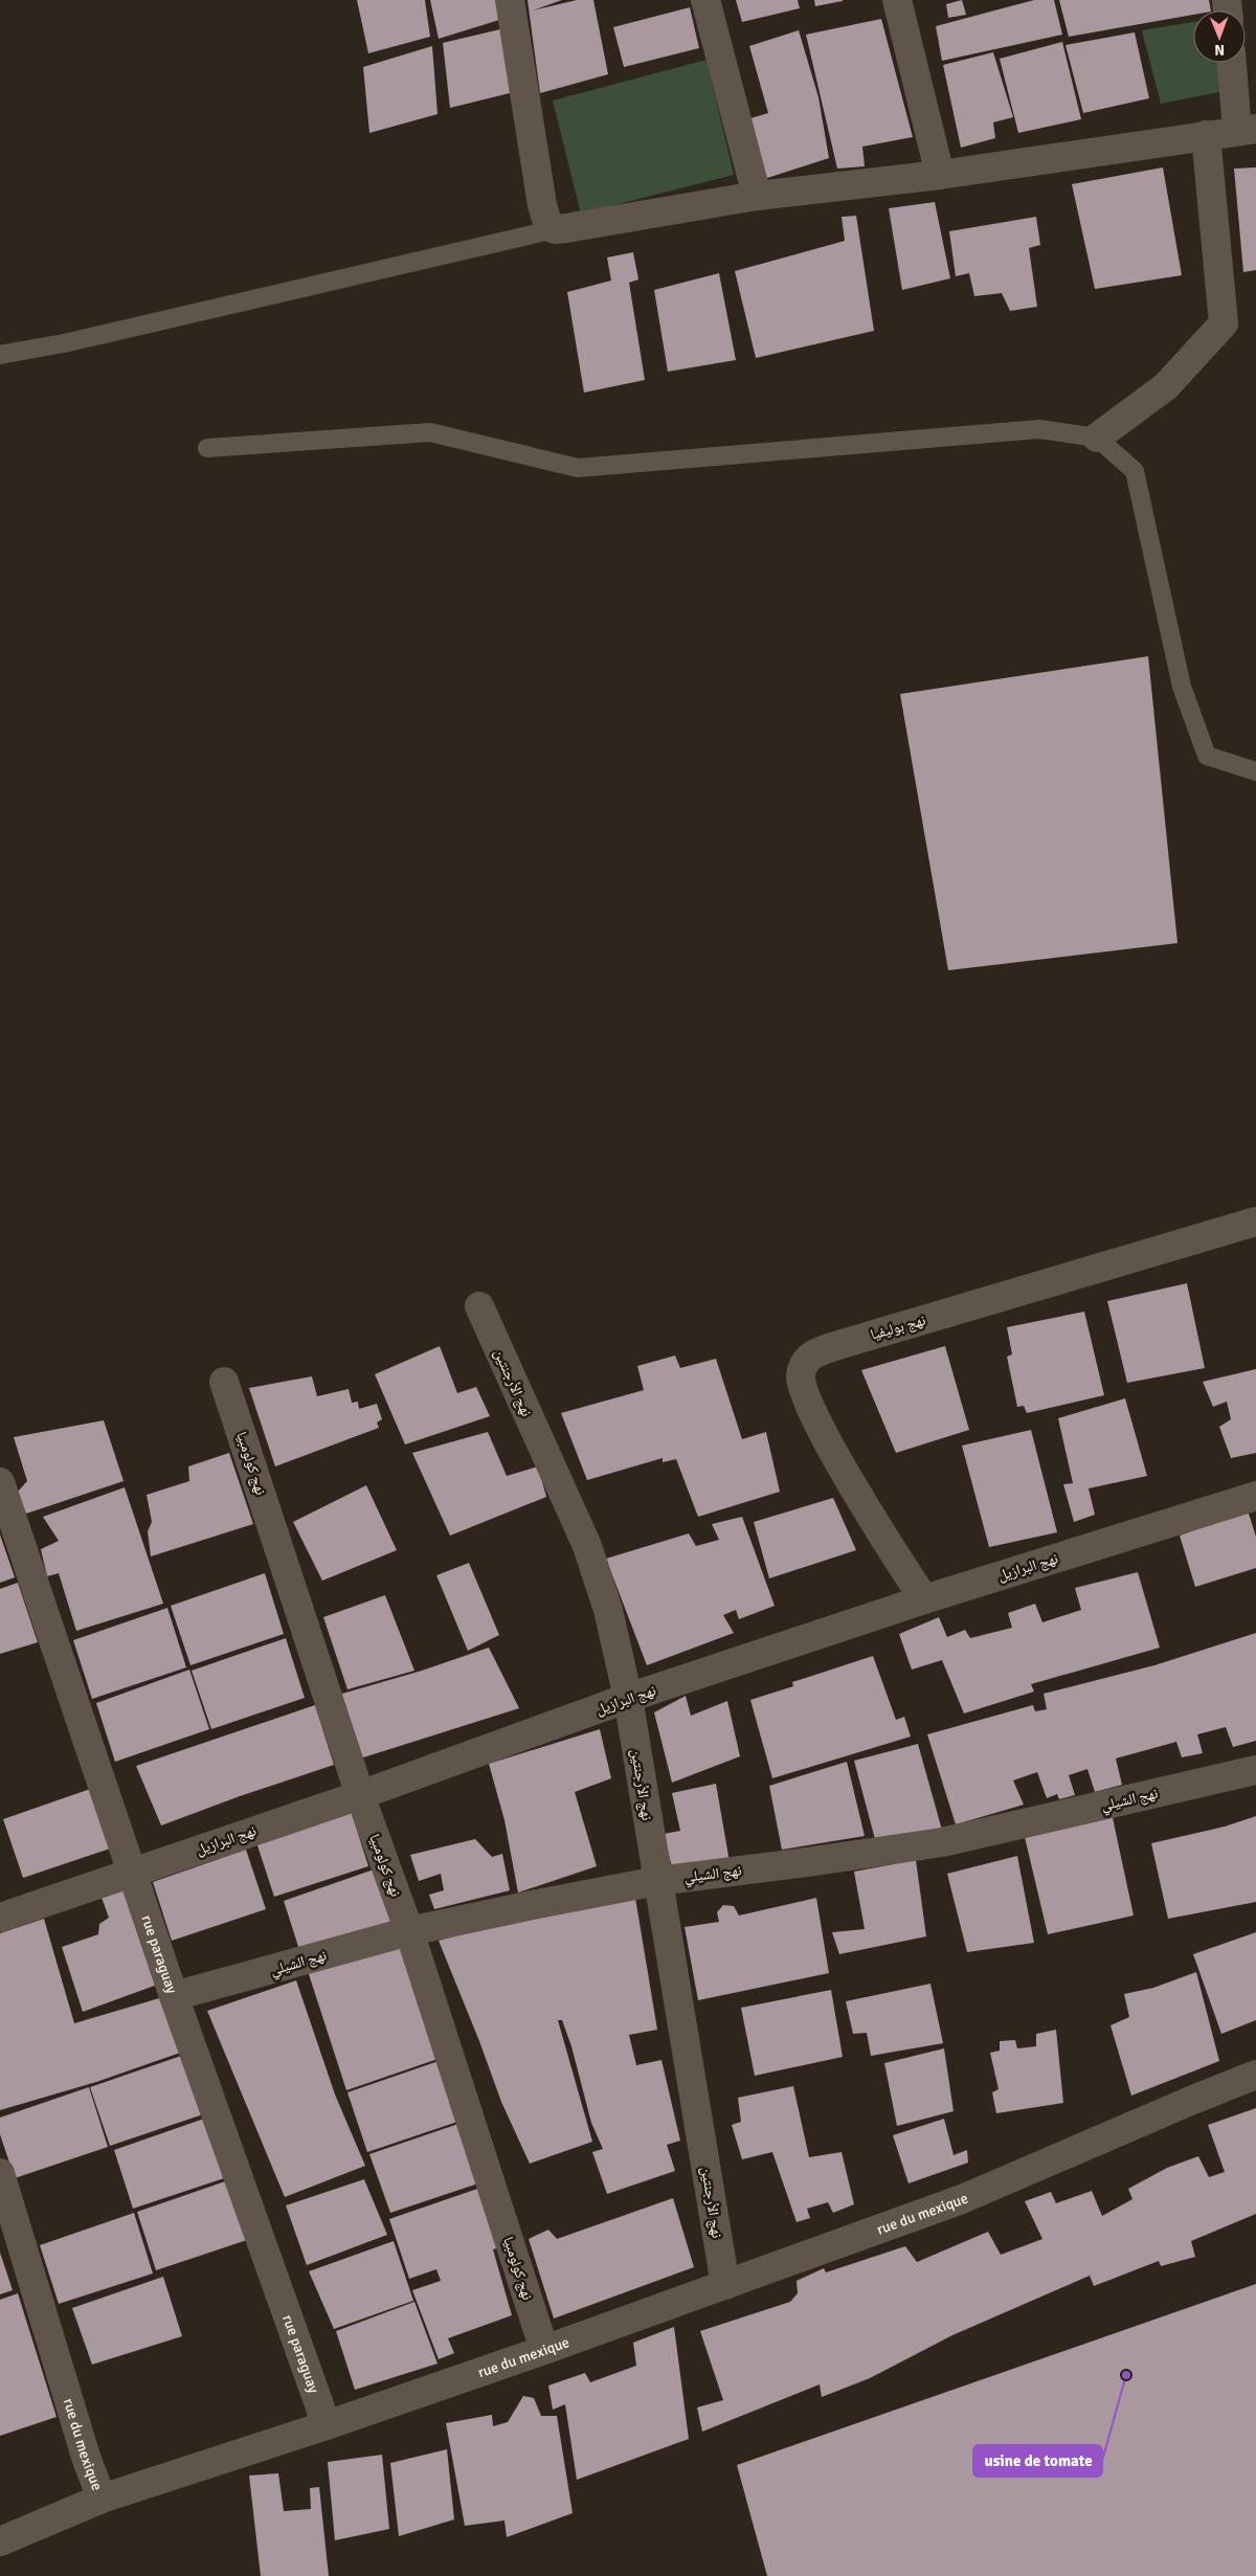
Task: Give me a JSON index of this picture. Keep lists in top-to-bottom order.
{
  "streets": {
    "street": [
      "نهج بوليفيا",
      "نهج الأرجنتين",
      "نهج كولومبيا",
      "نهج البرازيل",
      "نهج الشيلي",
      "rue paraguay",
      "rue du mexique"
    ]
  },
  "crossings": [
    ["نهج بوليفيا", "نهج البرازيل"],
    ["نهج الأرجنتين", "نهج البرازيل"],
    ["نهج الأرجنتين", "نهج الشيلي"],
    ["نهج الأرجنتين", "rue du mexique"],
    ["نهج كولومبيا", "نهج البرازيل"],
    ["نهج كولومبيا", "نهج الشيلي"],
    ["نهج كولومبيا", "rue du mexique"],
    ["نهج البرازيل", "rue paraguay"],
    ["نهج الشيلي", "rue paraguay"],
    ["rue paraguay", "rue du mexique"]
  ],
  "places": ["usine de tomate"],
  "north": "bottom"
}
